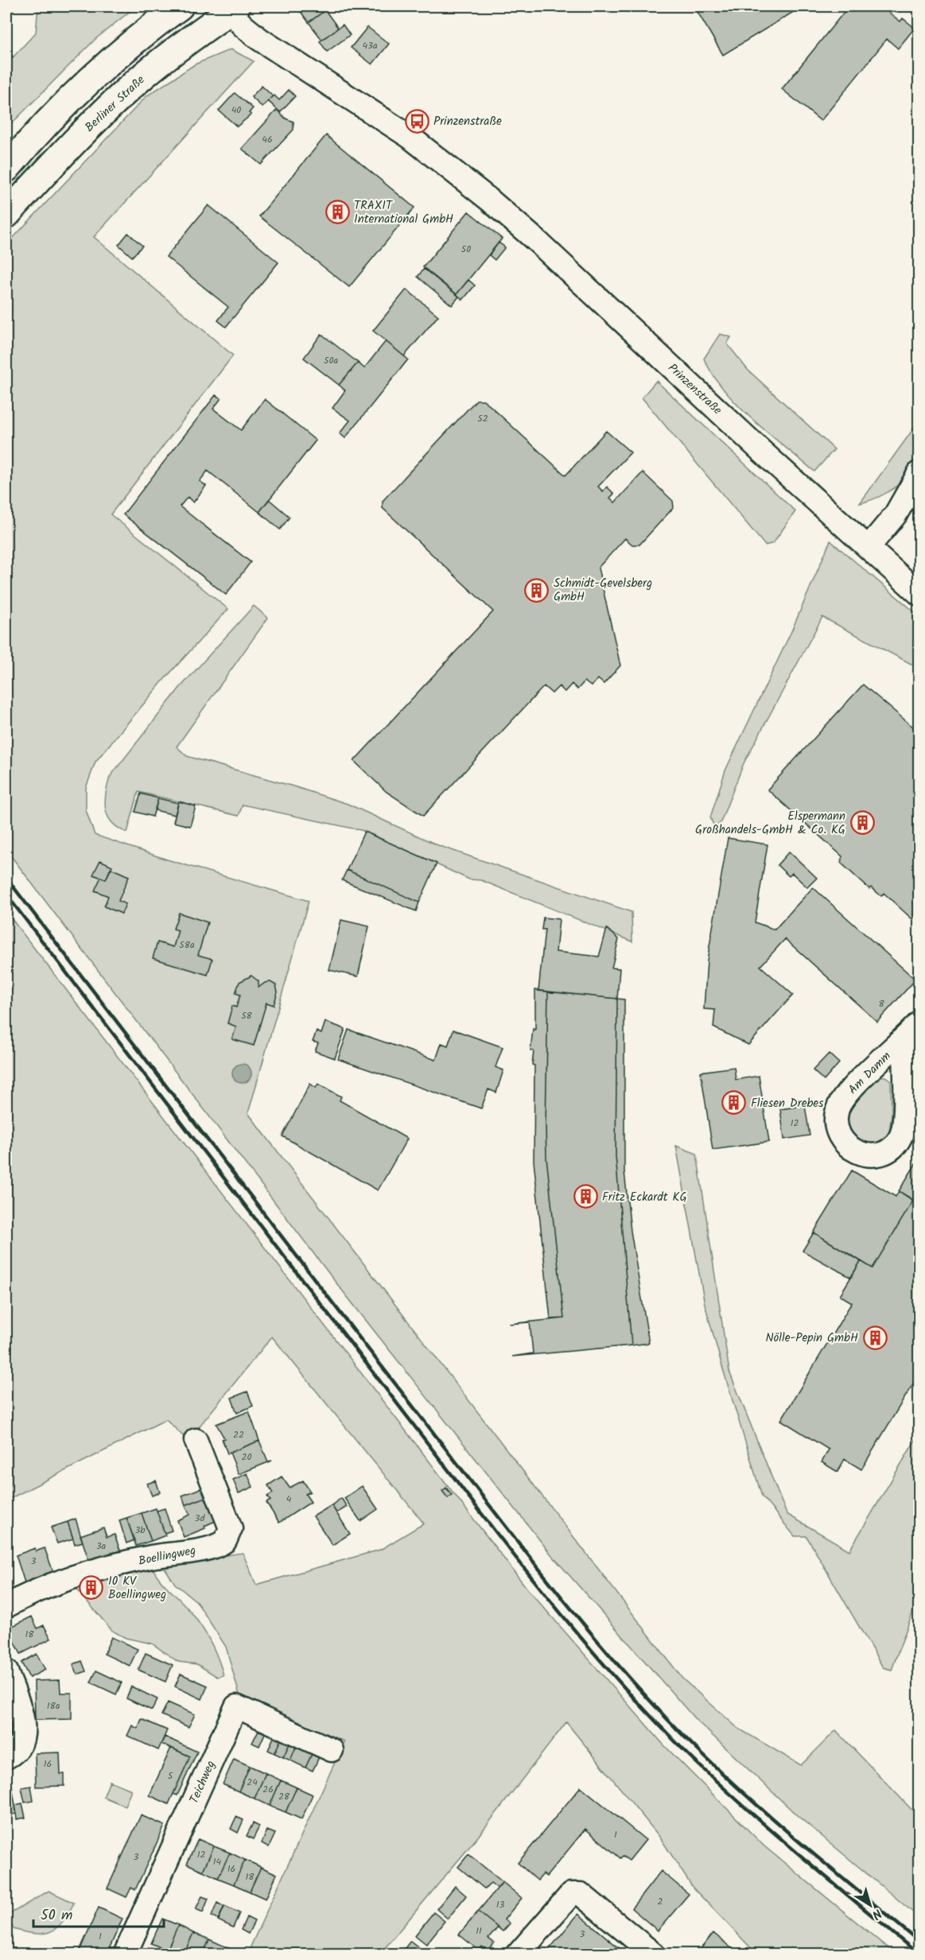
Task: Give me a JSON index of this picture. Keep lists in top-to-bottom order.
{
  "streets": {
    "main road": ["Berliner Straße"],
    "street": [
      "Prinzenstraße",
      "Am Damm",
      "Boellingweg",
      "Teichweg"
    ]
  },
  "crossings": [
    ["Berliner Straße", "Prinzenstraße"]
  ],
  "places": {
    "bus stop": ["Prinzenstraße"],
    "building": [
      "TRAXIT International GmbH",
      "Schmidt-Gevelsberg GmbH",
      "Elspermann Großhandels-GmbH & Co. KG",
      "Fliesen Drebes",
      "Fritz Eckardt KG",
      "Nölle-Pepin GmbH",
      "10 KV Boellingweg"
    ]
  },
  "house_numbers": [
    "43a",
    "40",
    "46",
    "50",
    "50a",
    "52",
    "58a",
    "8",
    "58",
    "12",
    "22",
    "20",
    "4",
    "3d",
    "3b",
    "3a",
    "3",
    "18",
    "18a",
    "16",
    "5",
    "24",
    "26",
    "28",
    "1",
    "12",
    "3",
    "14",
    "16",
    "18",
    "2",
    "13",
    "11",
    "3",
    "1"
  ],
  "scale_bar": "50 m",
  "north": "bottom right"
}
